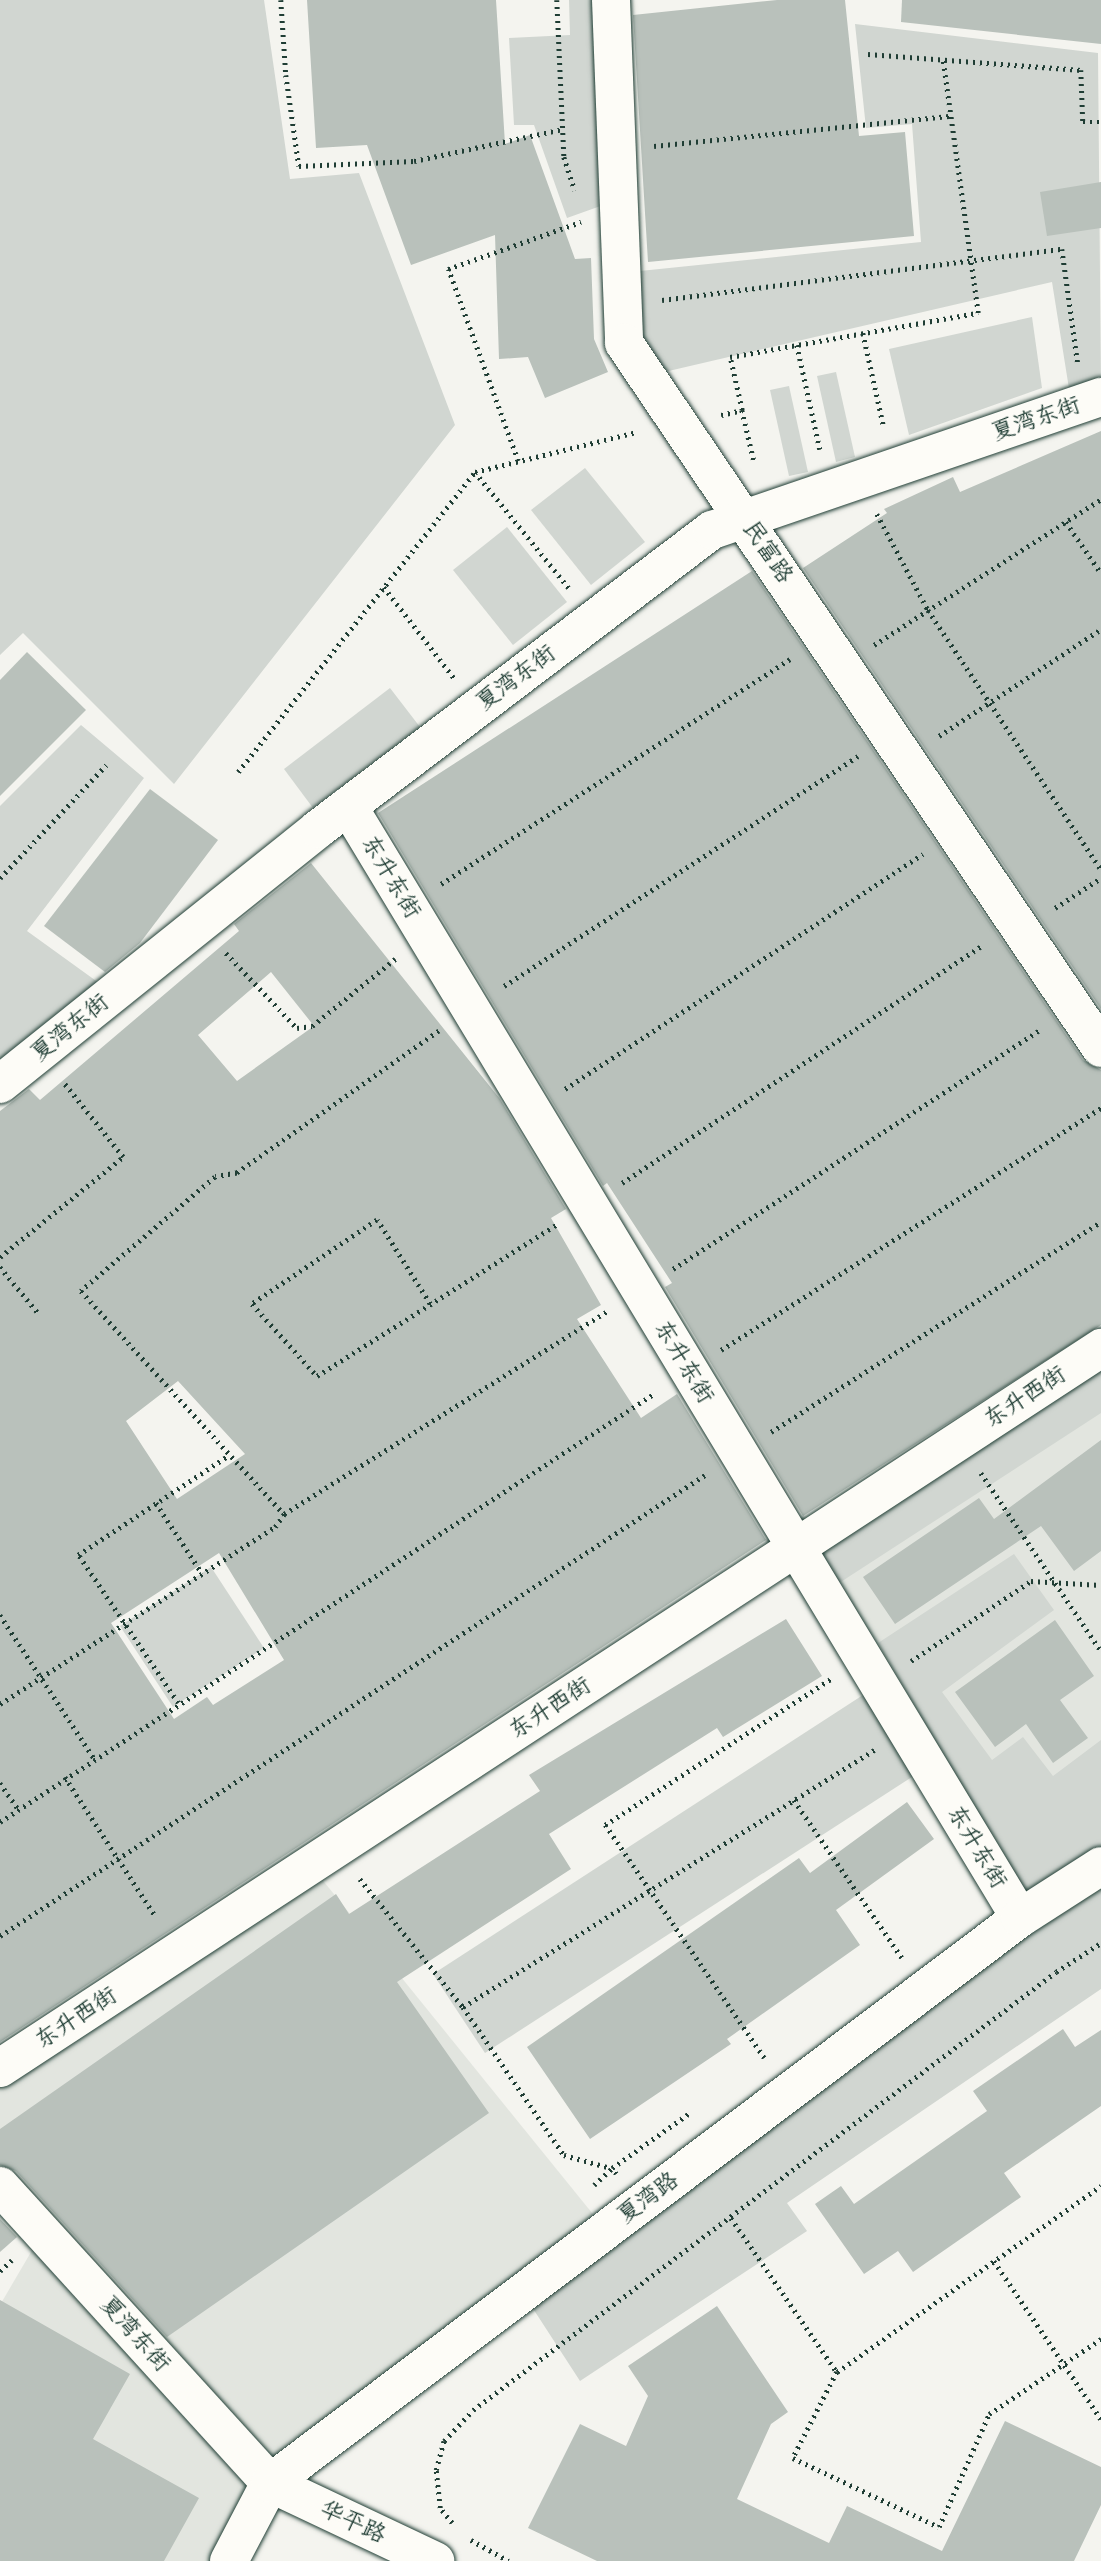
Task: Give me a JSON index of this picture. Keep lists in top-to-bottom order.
{
  "streets": {
    "street": [
      "夏湾东街",
      "民富路",
      "东升东街",
      "东升西街",
      "夏湾路",
      "华平路"
    ]
  },
  "crossings": [
    ["夏湾东街", "民富路"],
    ["夏湾东街", "东升东街"],
    ["夏湾东街", "夏湾路"],
    ["夏湾东街", "华平路"],
    ["东升东街", "东升西街"],
    ["东升东街", "夏湾路"],
    ["夏湾路", "华平路"]
  ]
}
